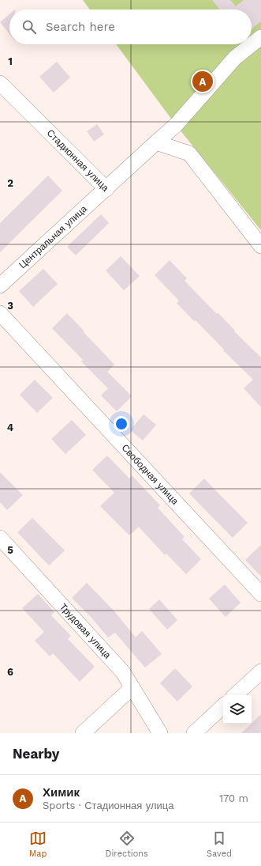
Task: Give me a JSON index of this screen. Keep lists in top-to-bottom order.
{
  "streets": {
    "street": [
      "Стадионная улица",
      "Центральная улица",
      "Свободная улица",
      "Трудовая улица"
    ]
  },
  "crossings": [
    ["Стадионная улица", "Центральная улица"]
  ],
  "page": {
    "search": "Search here",
    "pins": "A",
    "heading": "Nearby",
    "list": [
      {
        "mark": "A",
        "name": "Химик",
        "note": "Sports · Стадионная улица",
        "value": "170 m"
      }
    ],
    "nav": ["Map", "Directions", "Saved"]
  },
  "grid": {
    "rows": [
      "1",
      "2",
      "3",
      "4",
      "5",
      "6"
    ]
  }
}
